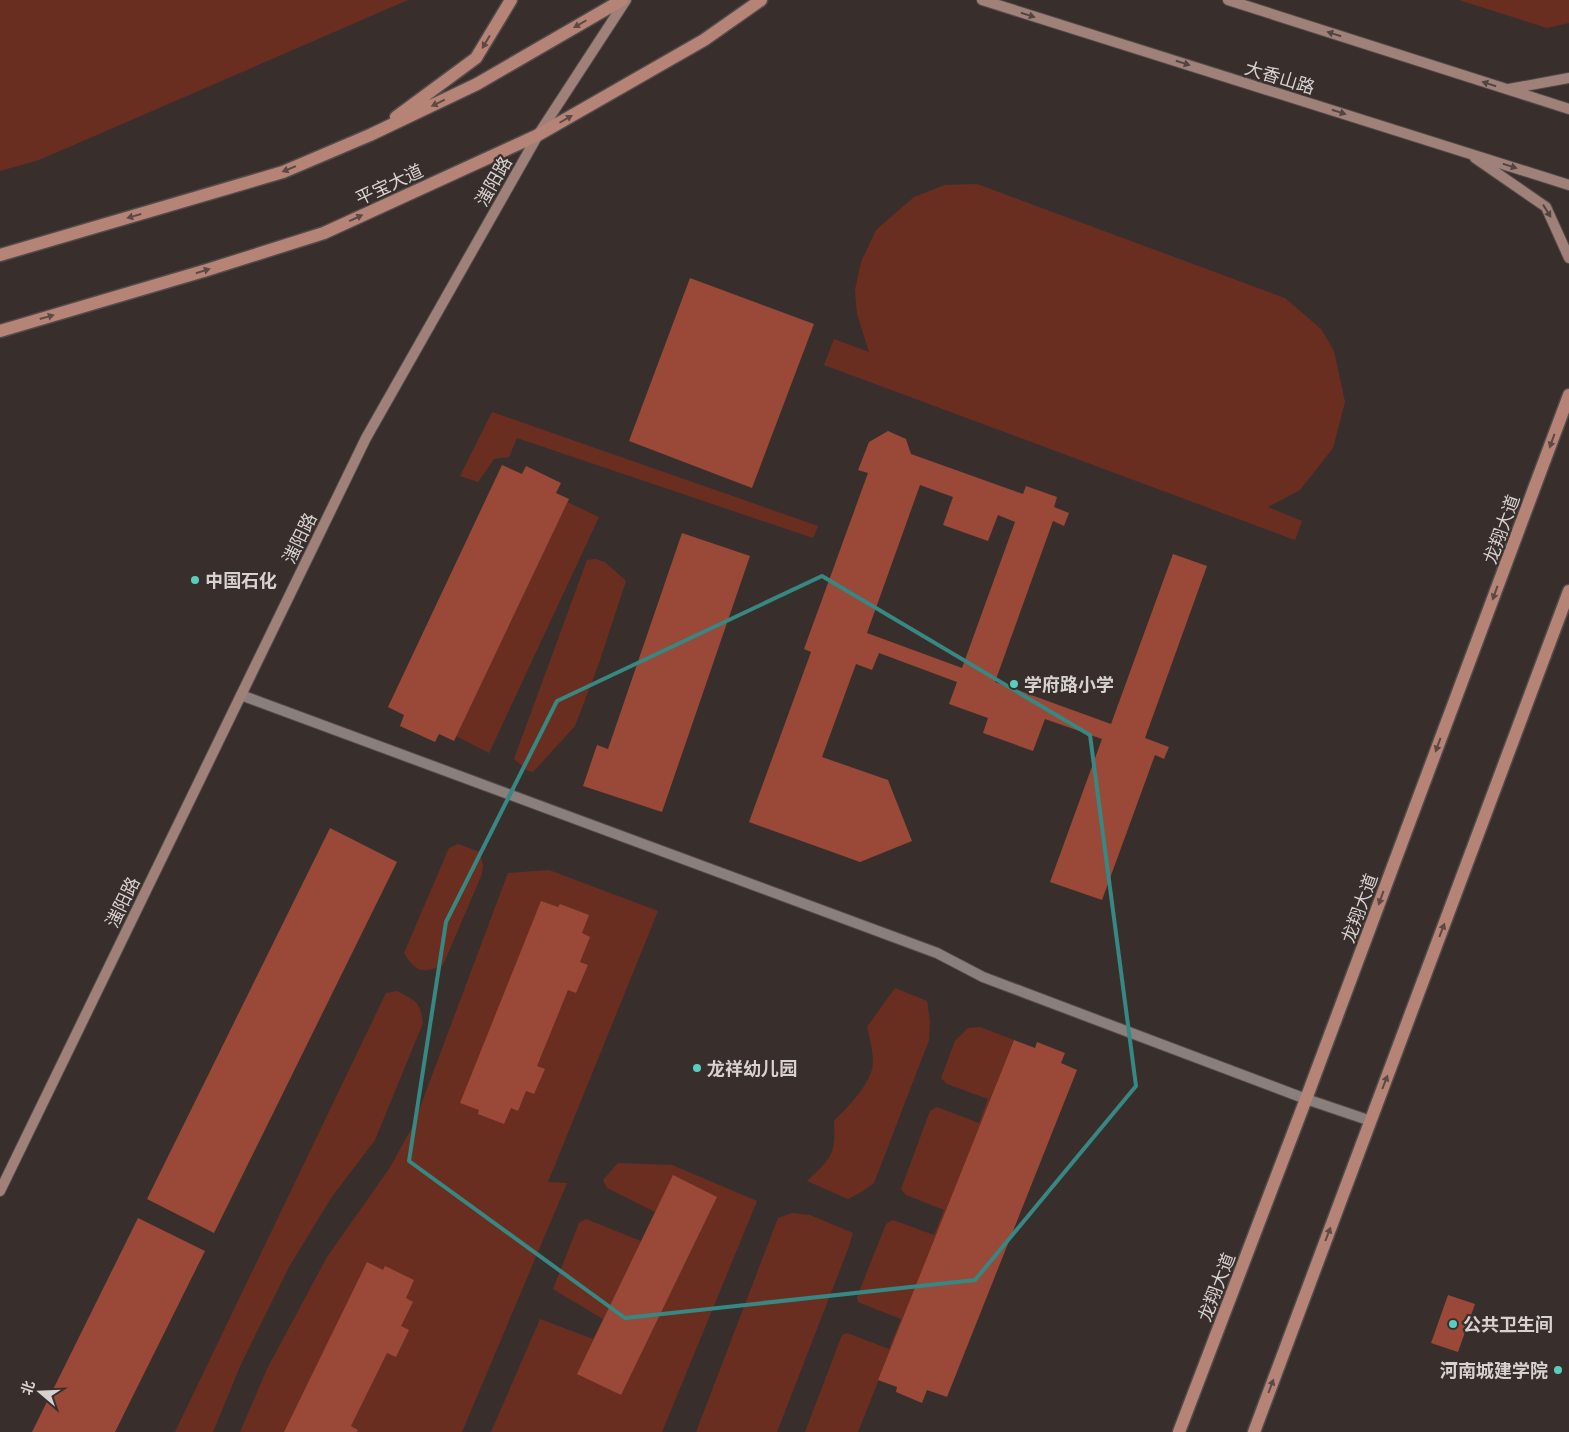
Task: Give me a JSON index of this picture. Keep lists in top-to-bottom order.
{
  "streets": {
    "main road": [
      "大香山路",
      "滍阳路",
      "平宝大道",
      "龙翔大道"
    ]
  },
  "crossings": [
    ["滍阳路", "平宝大道"]
  ],
  "places": [
    "中国石化",
    "学府路小学",
    "龙祥幼儿园",
    "公共卫生间",
    "河南城建学院"
  ],
  "north": "left"
}
